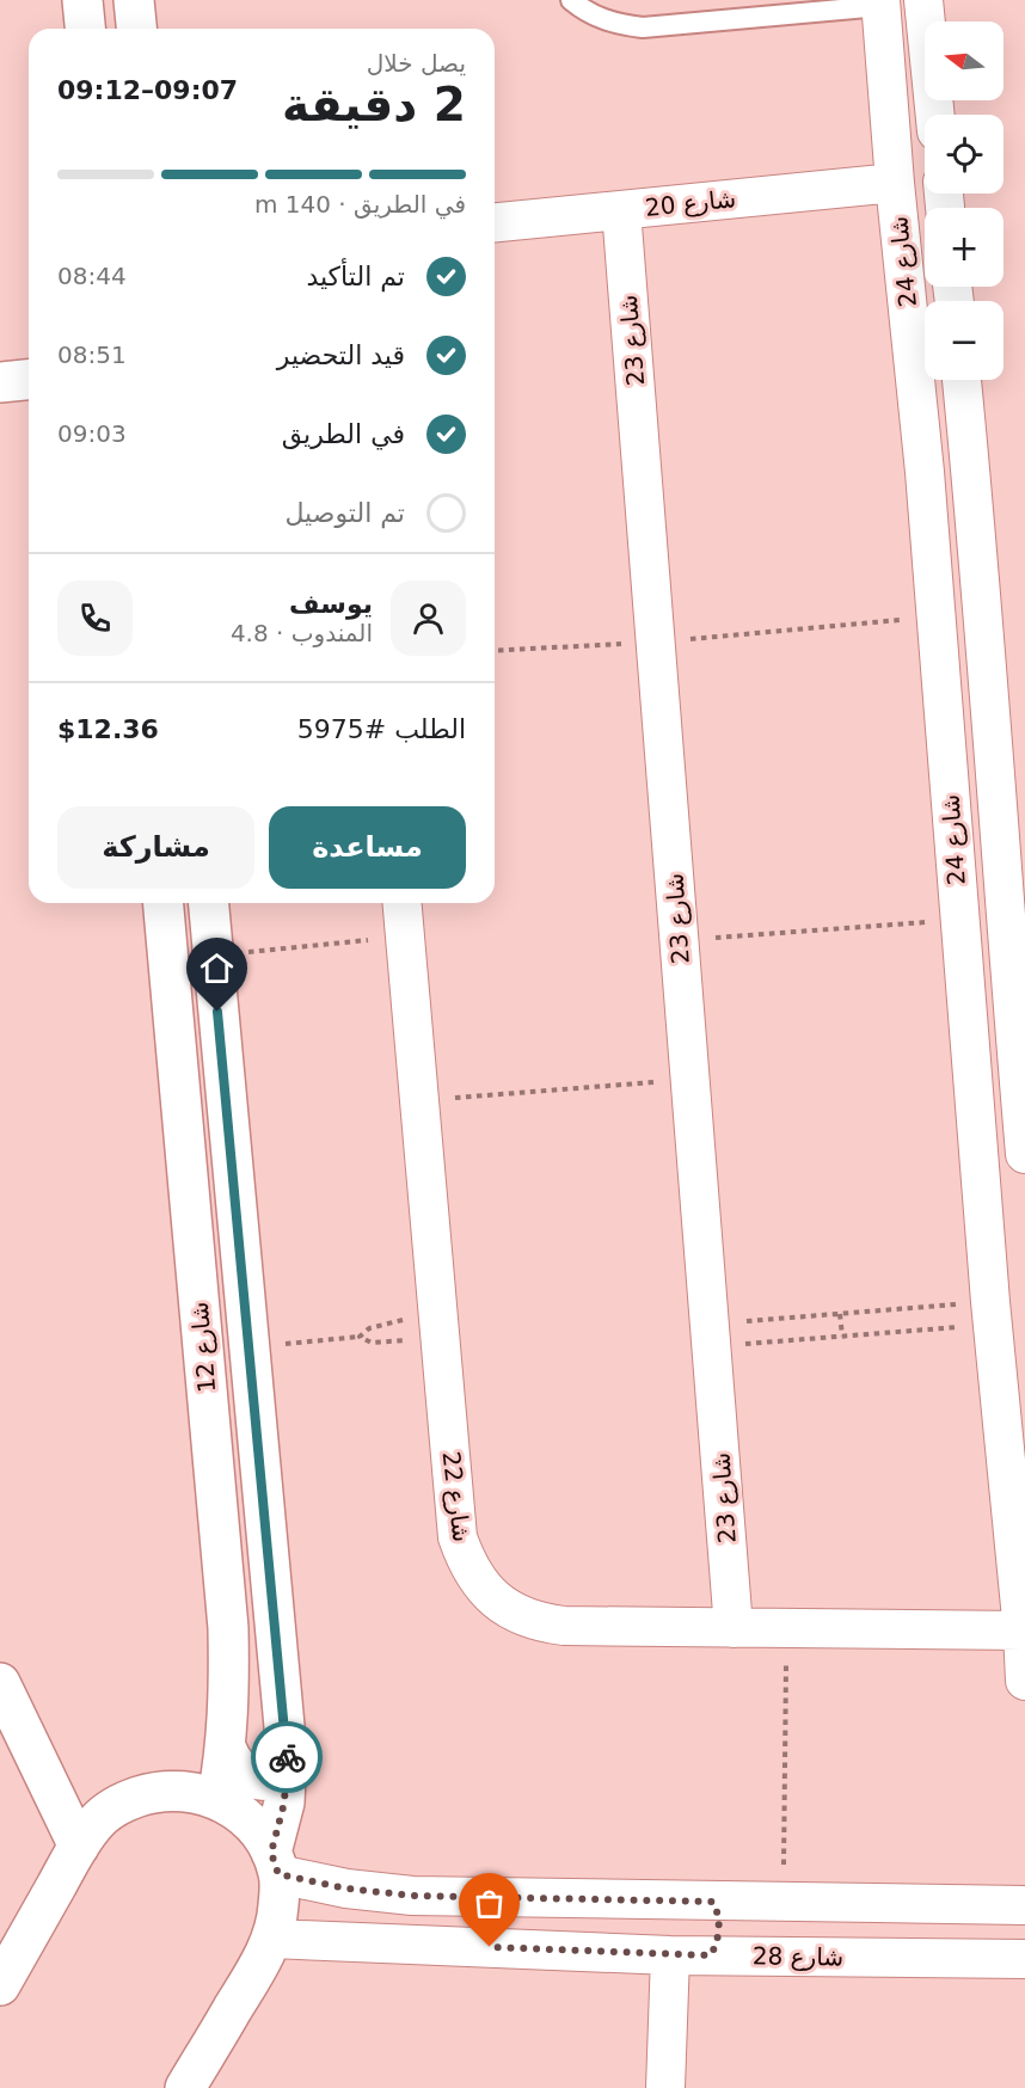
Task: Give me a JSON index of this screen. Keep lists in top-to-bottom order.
{
  "streets": {
    "street": [
      "شارع 20",
      "شارع 24",
      "شارع 23",
      "شارع 12",
      "شارع 22",
      "شارع 28"
    ]
  },
  "crossings": [
    ["شارع 20", "شارع 24"],
    ["شارع 20", "شارع 23"],
    ["شارع 24", "شارع 22"],
    ["شارع 23", "شارع 22"],
    ["شارع 12", "شارع 28"]
  ],
  "north": "left",
  "page": {
    "map_buttons": ["+", "−"],
    "heading": ["2 دقيقة", "يصل خلال", "09:07–09:12"],
    "panel": [
      "يوسف",
      "المندوب · 4.8",
      "الطلب #5975",
      "$12.36"
    ],
    "bar": "في الطريق · 140 m",
    "list": [
      ["تم التأكيد", "08:44"],
      ["قيد التحضير", "08:51"],
      ["في الطريق", "09:03"],
      "تم التوصيل"
    ],
    "buttons": ["مساعدة", "مشاركة"]
  }
}
